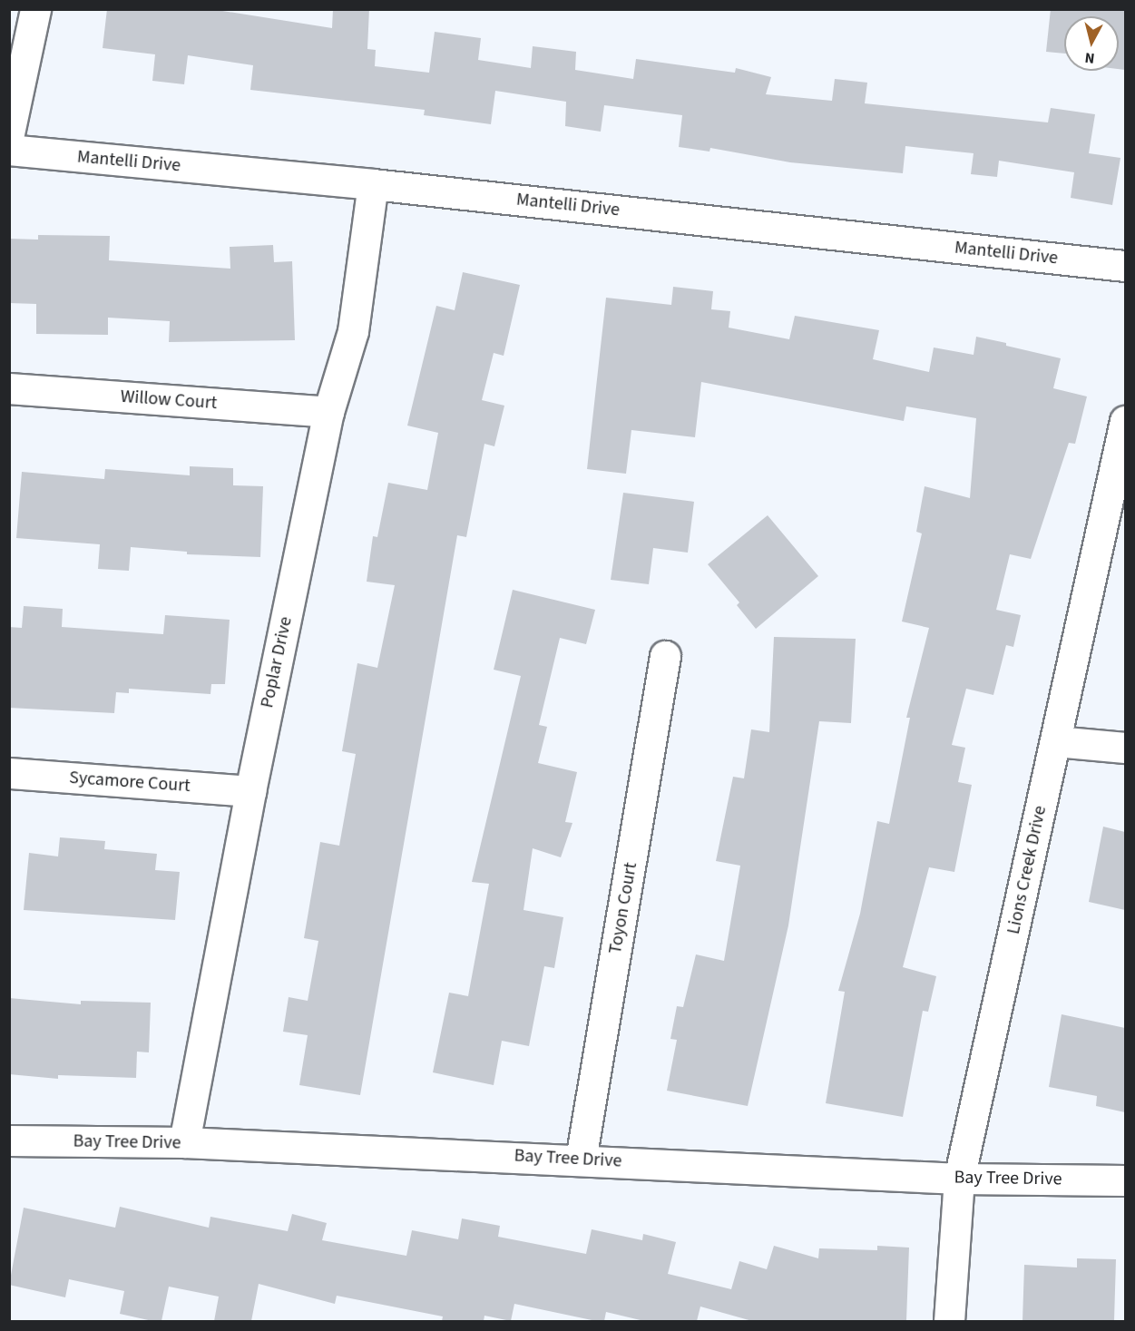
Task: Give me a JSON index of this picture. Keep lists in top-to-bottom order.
{
  "streets": {
    "street": [
      "Mantelli Drive",
      "Willow Court",
      "Poplar Drive",
      "Sycamore Court",
      "Lions Creek Drive",
      "Toyon Court",
      "Bay Tree Drive"
    ]
  },
  "crossings": [
    ["Mantelli Drive", "Poplar Drive"],
    ["Willow Court", "Poplar Drive"],
    ["Poplar Drive", "Sycamore Court"],
    ["Poplar Drive", "Bay Tree Drive"],
    ["Lions Creek Drive", "Bay Tree Drive"],
    ["Toyon Court", "Bay Tree Drive"]
  ],
  "north": "bottom"
}
